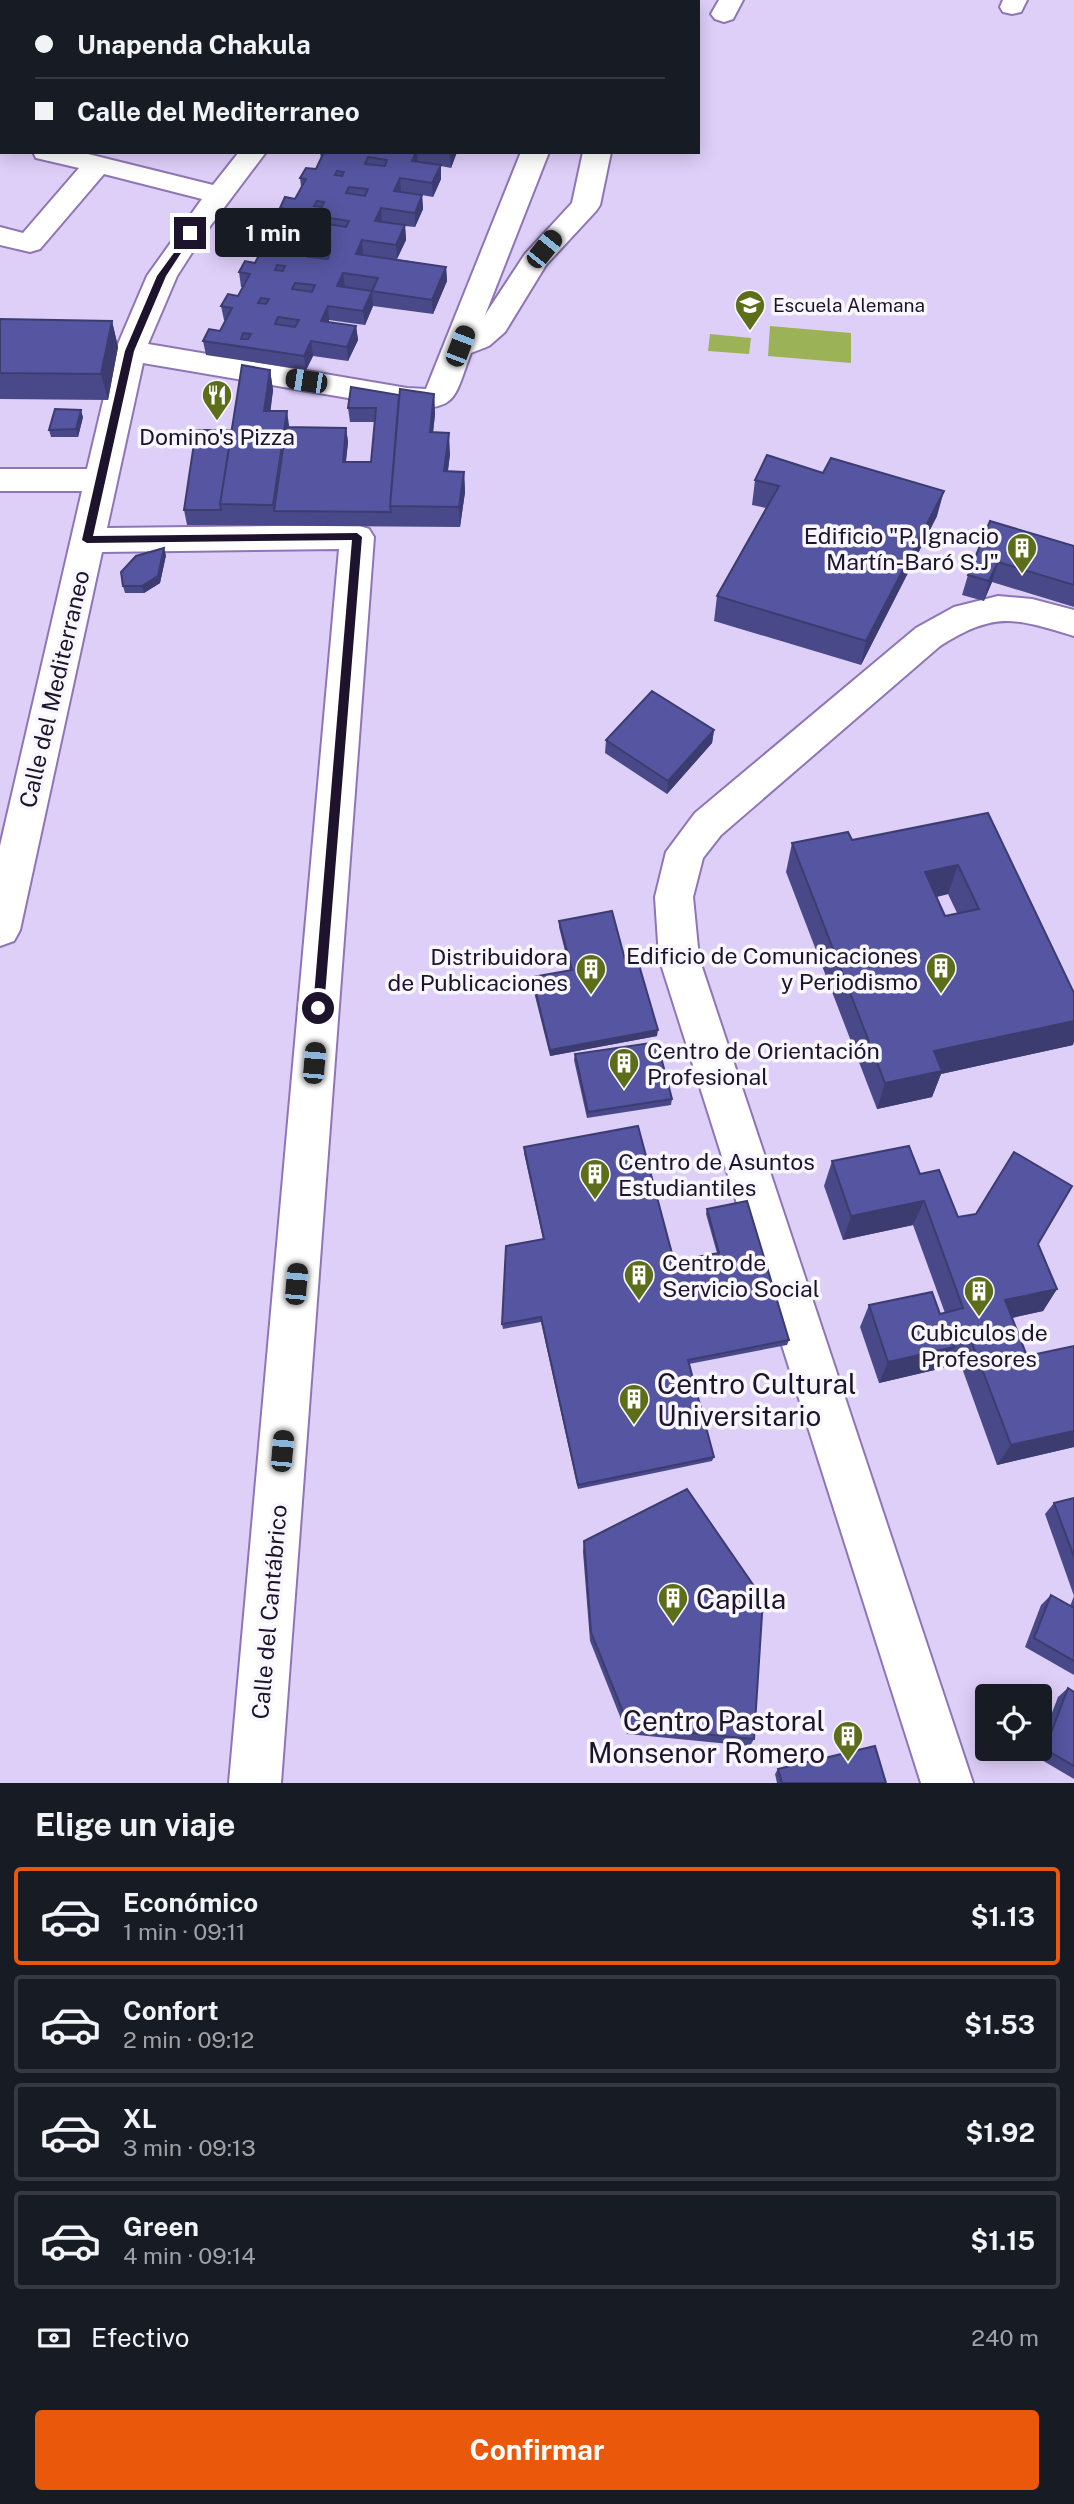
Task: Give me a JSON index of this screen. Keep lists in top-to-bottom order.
{
  "streets": {
    "street": ["Calle del Mediterraneo", "Calle del Cantábrico"]
  },
  "crossings": [
    ["Calle del Mediterraneo", "Calle del Cantábrico"]
  ],
  "places": {
    "school or university": ["Escuela Alemana"],
    "restaurant": ["Domino's Pizza"],
    "building": [
      "Edificio \"P. Ignacio Martín-Baró S.J\"",
      "Edificio de Comunicaciones y Periodismo",
      "Distribuidora de Publicaciones",
      "Centro de Orientación Profesional",
      "Centro de Asuntos Estudiantiles",
      "Centro de Servicio Social",
      "Cubiculos de Profesores",
      "Centro Cultural Universitario",
      "Capilla",
      "Centro Pastoral Monsenor Romero"
    ]
  },
  "page": {
    "banner": ["Unapenda Chakula", "Calle del Mediterraneo"],
    "bubble": "1 min",
    "heading": "Elige un viaje",
    "list": [
      {
        "name": "Económico",
        "note": "1 min · 09:11",
        "value": "$1.13"
      },
      {
        "name": "Confort",
        "note": "2 min · 09:12",
        "value": "$1.53"
      },
      {
        "name": "XL",
        "note": "3 min · 09:13",
        "value": "$1.92"
      },
      {
        "name": "Green",
        "note": "4 min · 09:14",
        "value": "$1.15"
      }
    ],
    "pay": ["Efectivo", "240 m"],
    "buttons": "Confirmar"
  }
}
